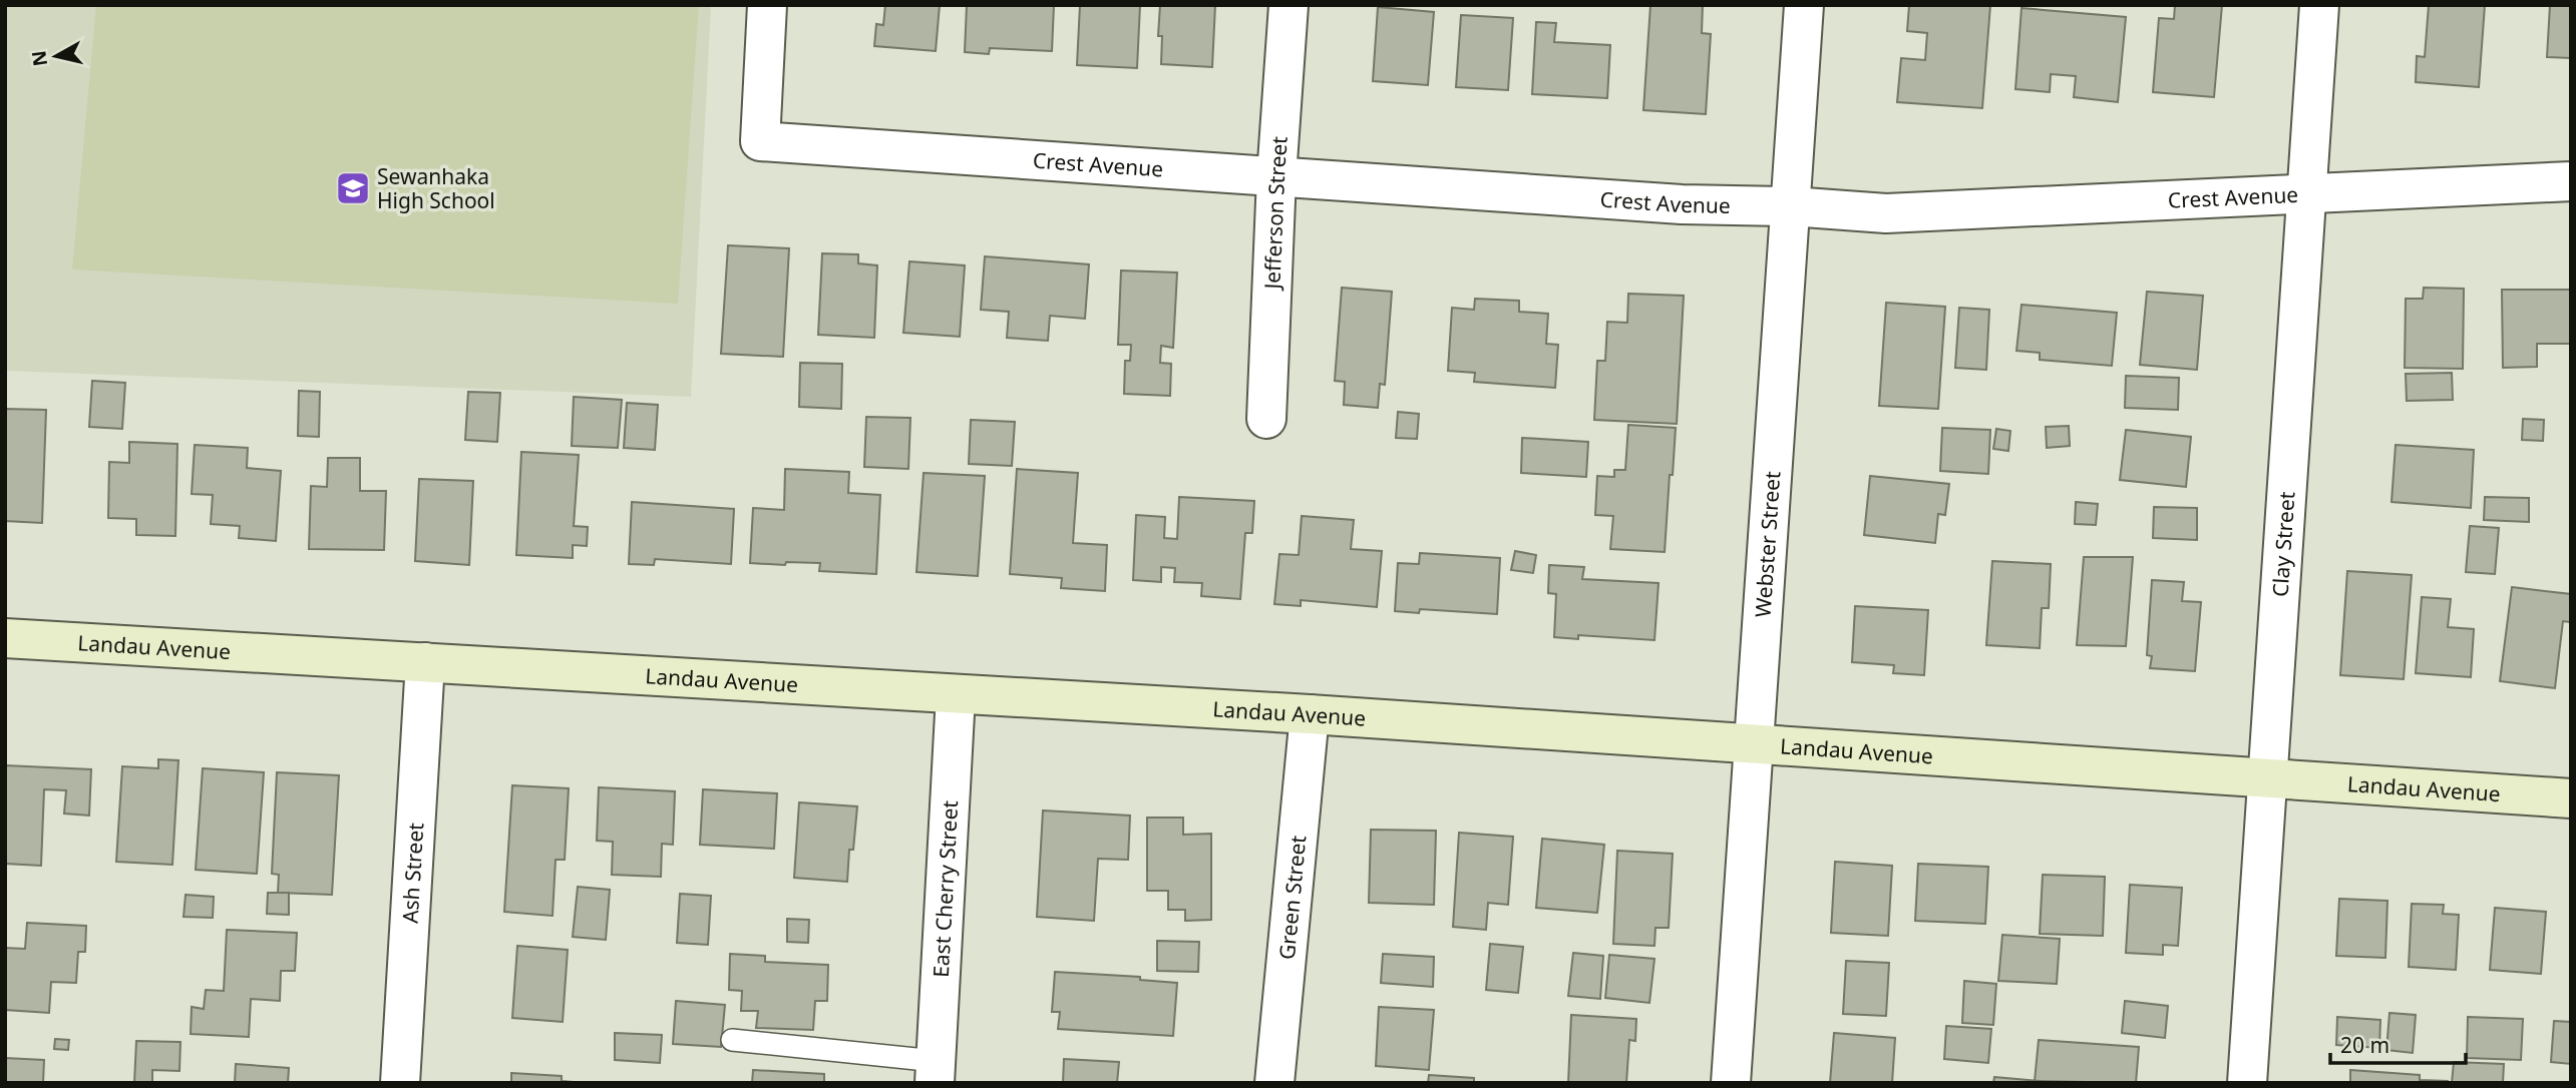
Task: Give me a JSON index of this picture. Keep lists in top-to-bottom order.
{
  "streets": {
    "street": [
      "Crest Avenue",
      "Jefferson Street",
      "Webster Street",
      "Clay Street",
      "Landau Avenue",
      "Ash Street",
      "East Cherry Street",
      "Green Street"
    ]
  },
  "crossings": [
    ["Crest Avenue", "Jefferson Street"],
    ["Crest Avenue", "Webster Street"],
    ["Crest Avenue", "Clay Street"],
    ["Webster Street", "Landau Avenue"],
    ["Clay Street", "Landau Avenue"],
    ["Landau Avenue", "Ash Street"],
    ["Landau Avenue", "East Cherry Street"],
    ["Landau Avenue", "Green Street"]
  ],
  "places": {
    "school or university": ["Sewanhaka High School"]
  },
  "scale_bar": "20 m",
  "north": "left"
}
